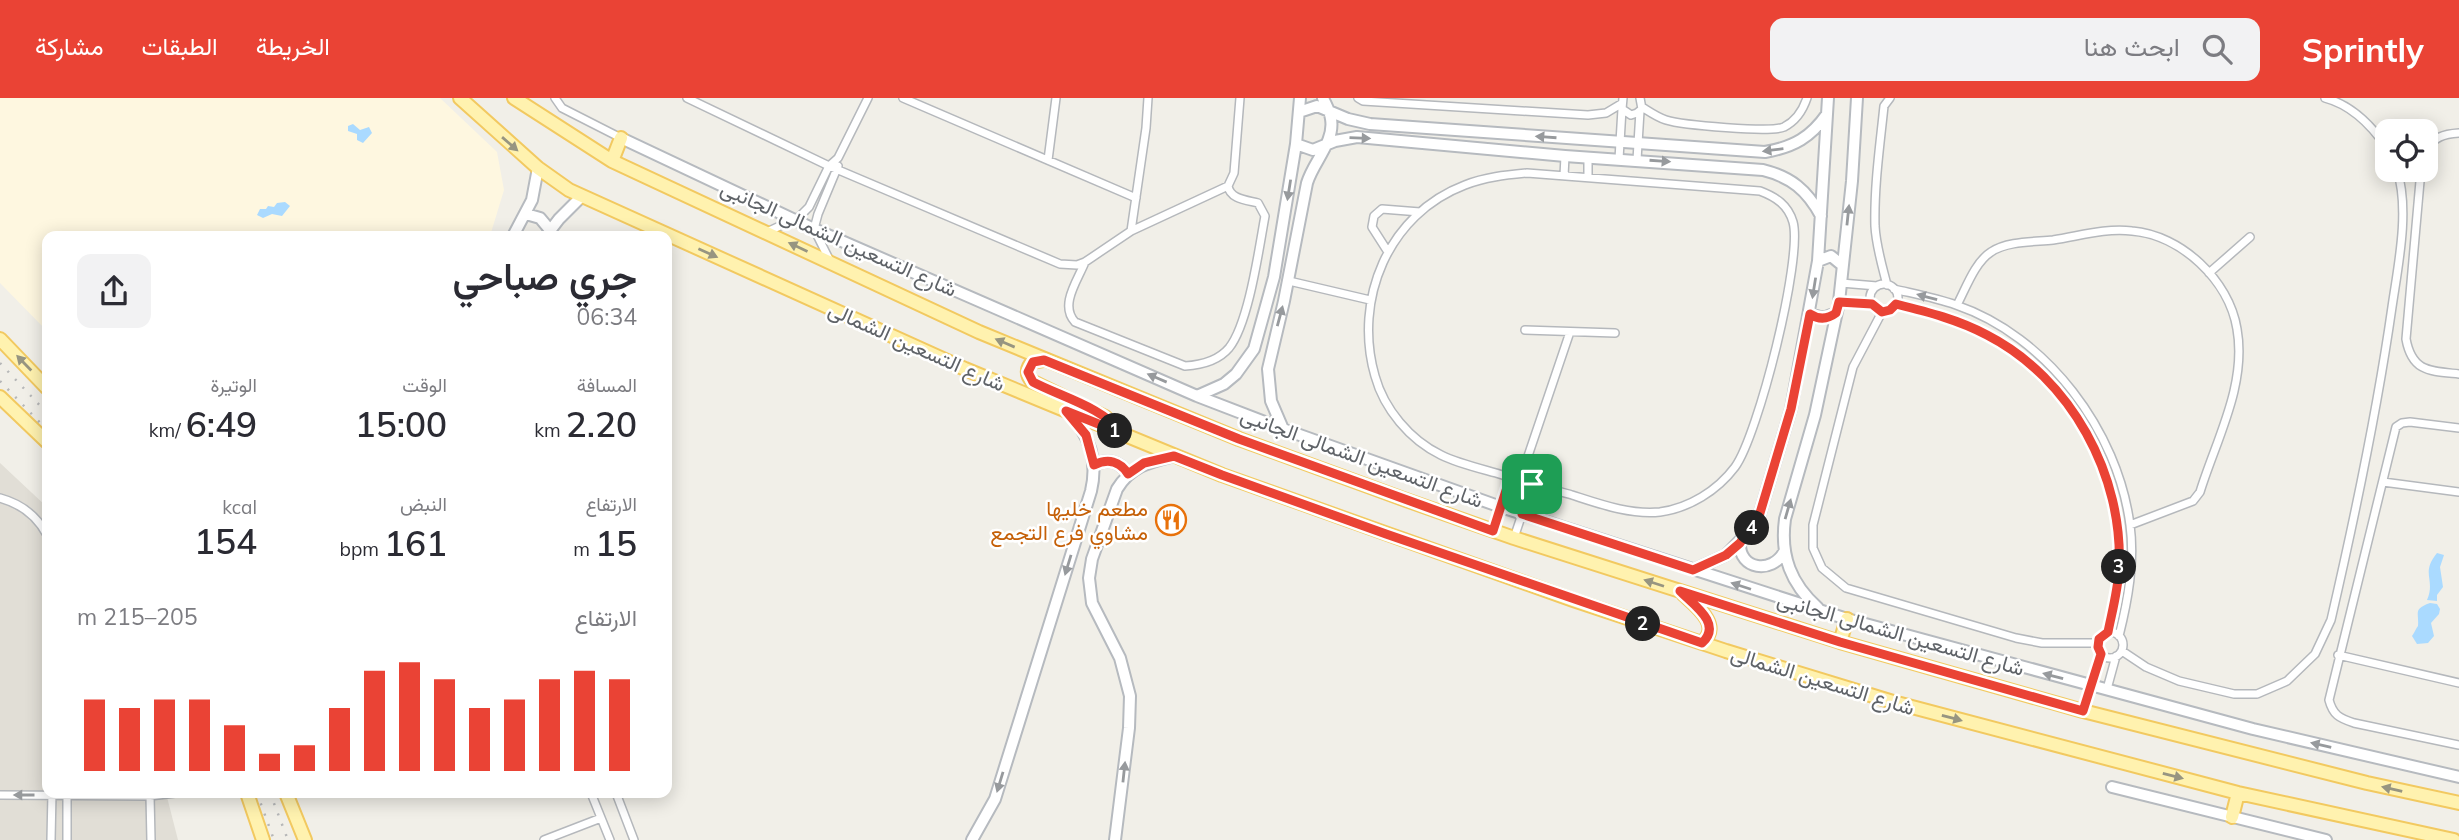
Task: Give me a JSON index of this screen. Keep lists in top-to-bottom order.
{
  "streets": {
    "main road": ["شارع التسعين الشمالى"],
    "street": ["شارع التسعين الشمالى الجانبى"]
  },
  "places": {
    "restaurant": ["مطعم خليها مشاوي فرع التجمع"]
  },
  "page": {
    "header": "Sprintly",
    "search": "ابحث هنا",
    "nav": ["الخريطة", "الطبقات", "مشاركة"],
    "heading": ["جري صباحي", "06:34"],
    "stats": [
      ["المسافة", "2.20 km"],
      ["الوقت", "15:00"],
      ["الوتيرة", "6:49 /km"],
      ["الارتفاع", "15 m"],
      ["النبض", "161 bpm"],
      ["kcal", "154"]
    ],
    "pins": [
      "1",
      "4",
      "3",
      "2"
    ],
    "chart": ["الارتفاع", "205–215 m"]
  }
}
